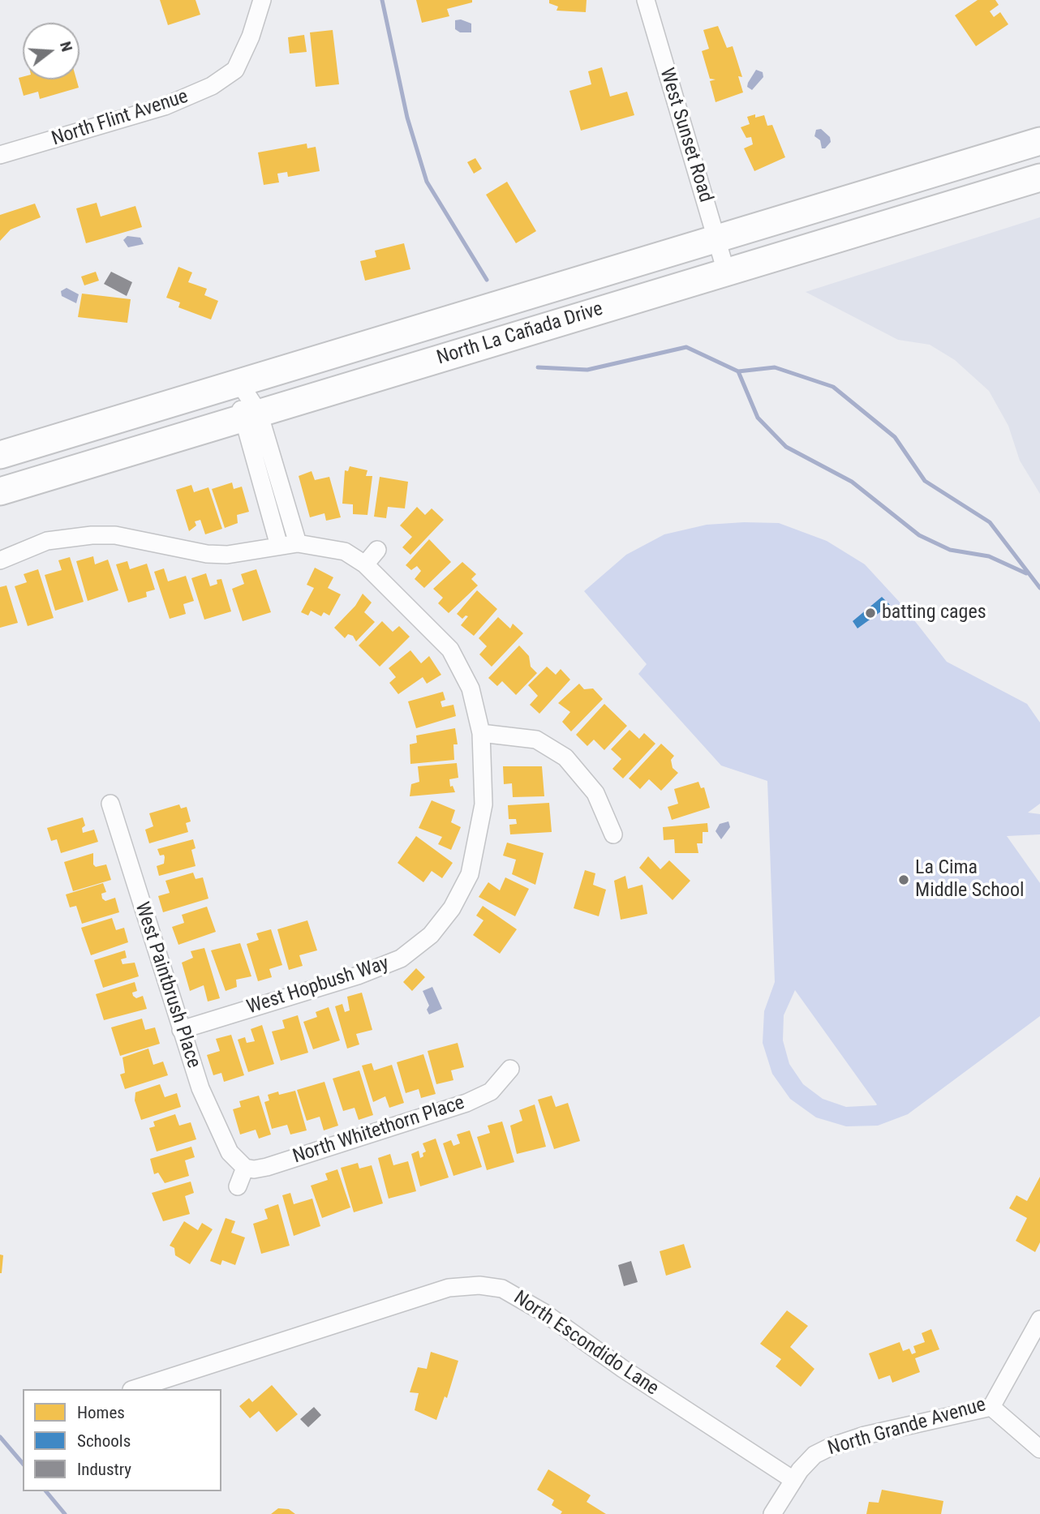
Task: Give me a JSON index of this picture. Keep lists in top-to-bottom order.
{
  "streets": {
    "main road": ["North La Cañada Drive"],
    "street": [
      "North Flint Avenue",
      "West Sunset Road",
      "West Paintbrush Place",
      "West Hopbush Way",
      "North Whitethorn Place",
      "North Escondido Lane",
      "North Grande Avenue"
    ]
  },
  "crossings": [
    ["West Sunset Road", "North La Cañada Drive"],
    ["West Paintbrush Place", "West Hopbush Way"],
    ["West Paintbrush Place", "North Whitethorn Place"],
    ["North Escondido Lane", "North Grande Avenue"]
  ],
  "places": ["batting cages", "La Cima Middle School"],
  "legend": ["Homes", "Schools", "Industry"],
  "north": "right"
}
